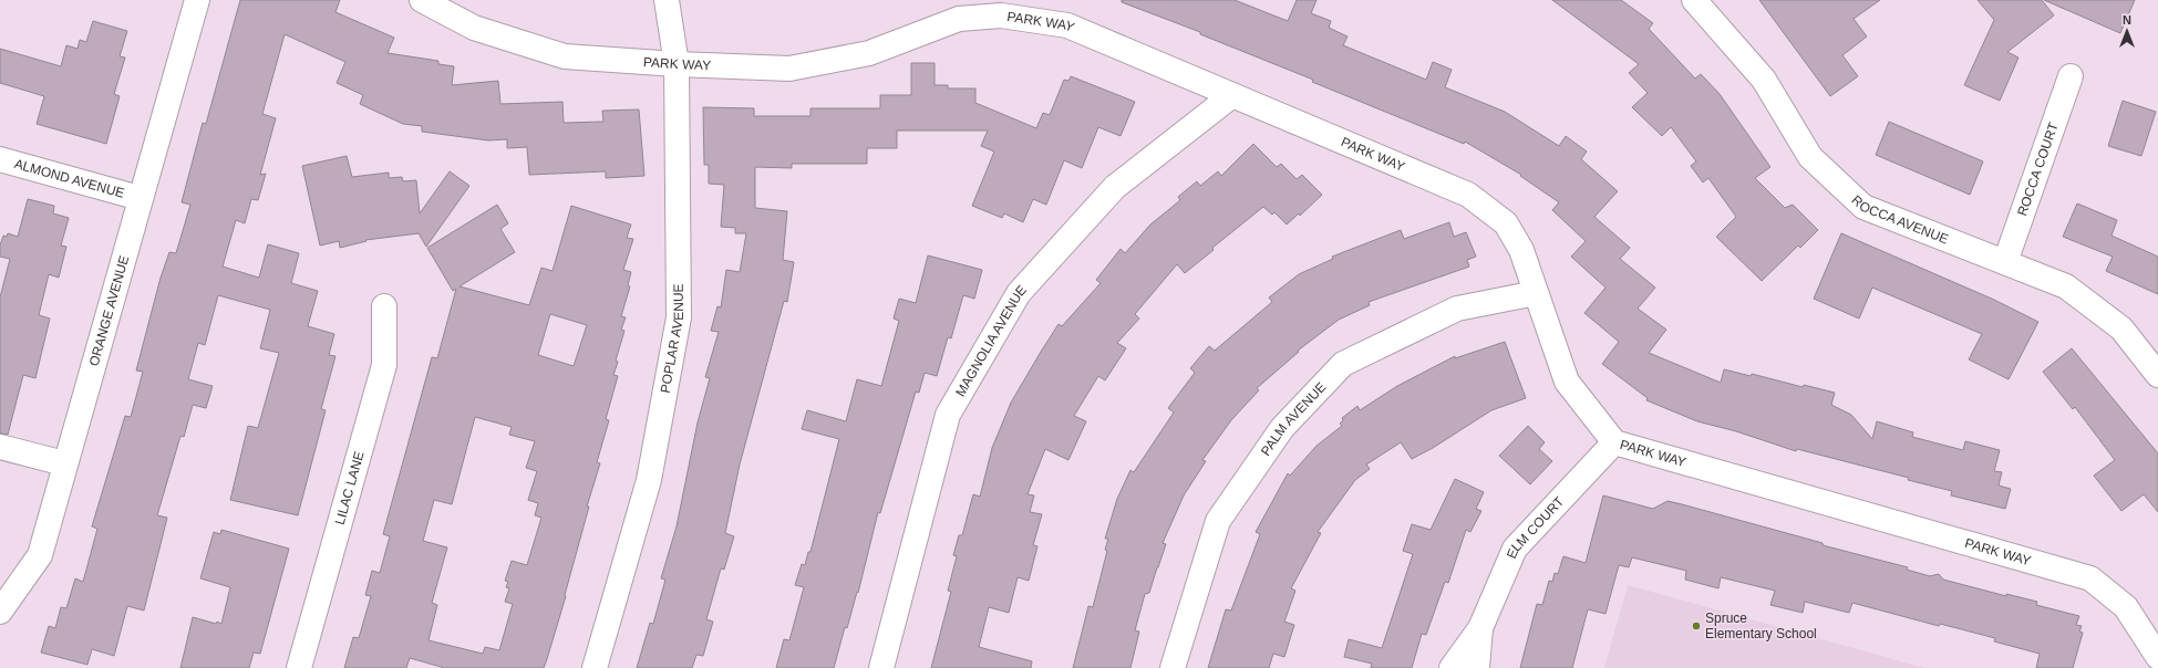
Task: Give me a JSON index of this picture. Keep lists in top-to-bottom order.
{
  "streets": {
    "street": [
      "PARK WAY",
      "ROCCA COURT",
      "ALMOND AVENUE",
      "ROCCA AVENUE",
      "ORANGE AVENUE",
      "POPLAR AVENUE",
      "MAGNOLIA AVENUE",
      "PALM AVENUE",
      "LILAC LANE",
      "ELM COURT"
    ]
  },
  "crossings": [
    ["PARK WAY", "POPLAR AVENUE"],
    ["PARK WAY", "MAGNOLIA AVENUE"],
    ["PARK WAY", "PALM AVENUE"],
    ["PARK WAY", "ELM COURT"],
    ["ROCCA COURT", "ROCCA AVENUE"],
    ["ALMOND AVENUE", "ORANGE AVENUE"]
  ],
  "places": ["Spruce Elementary School"],
  "north": "top"
}
